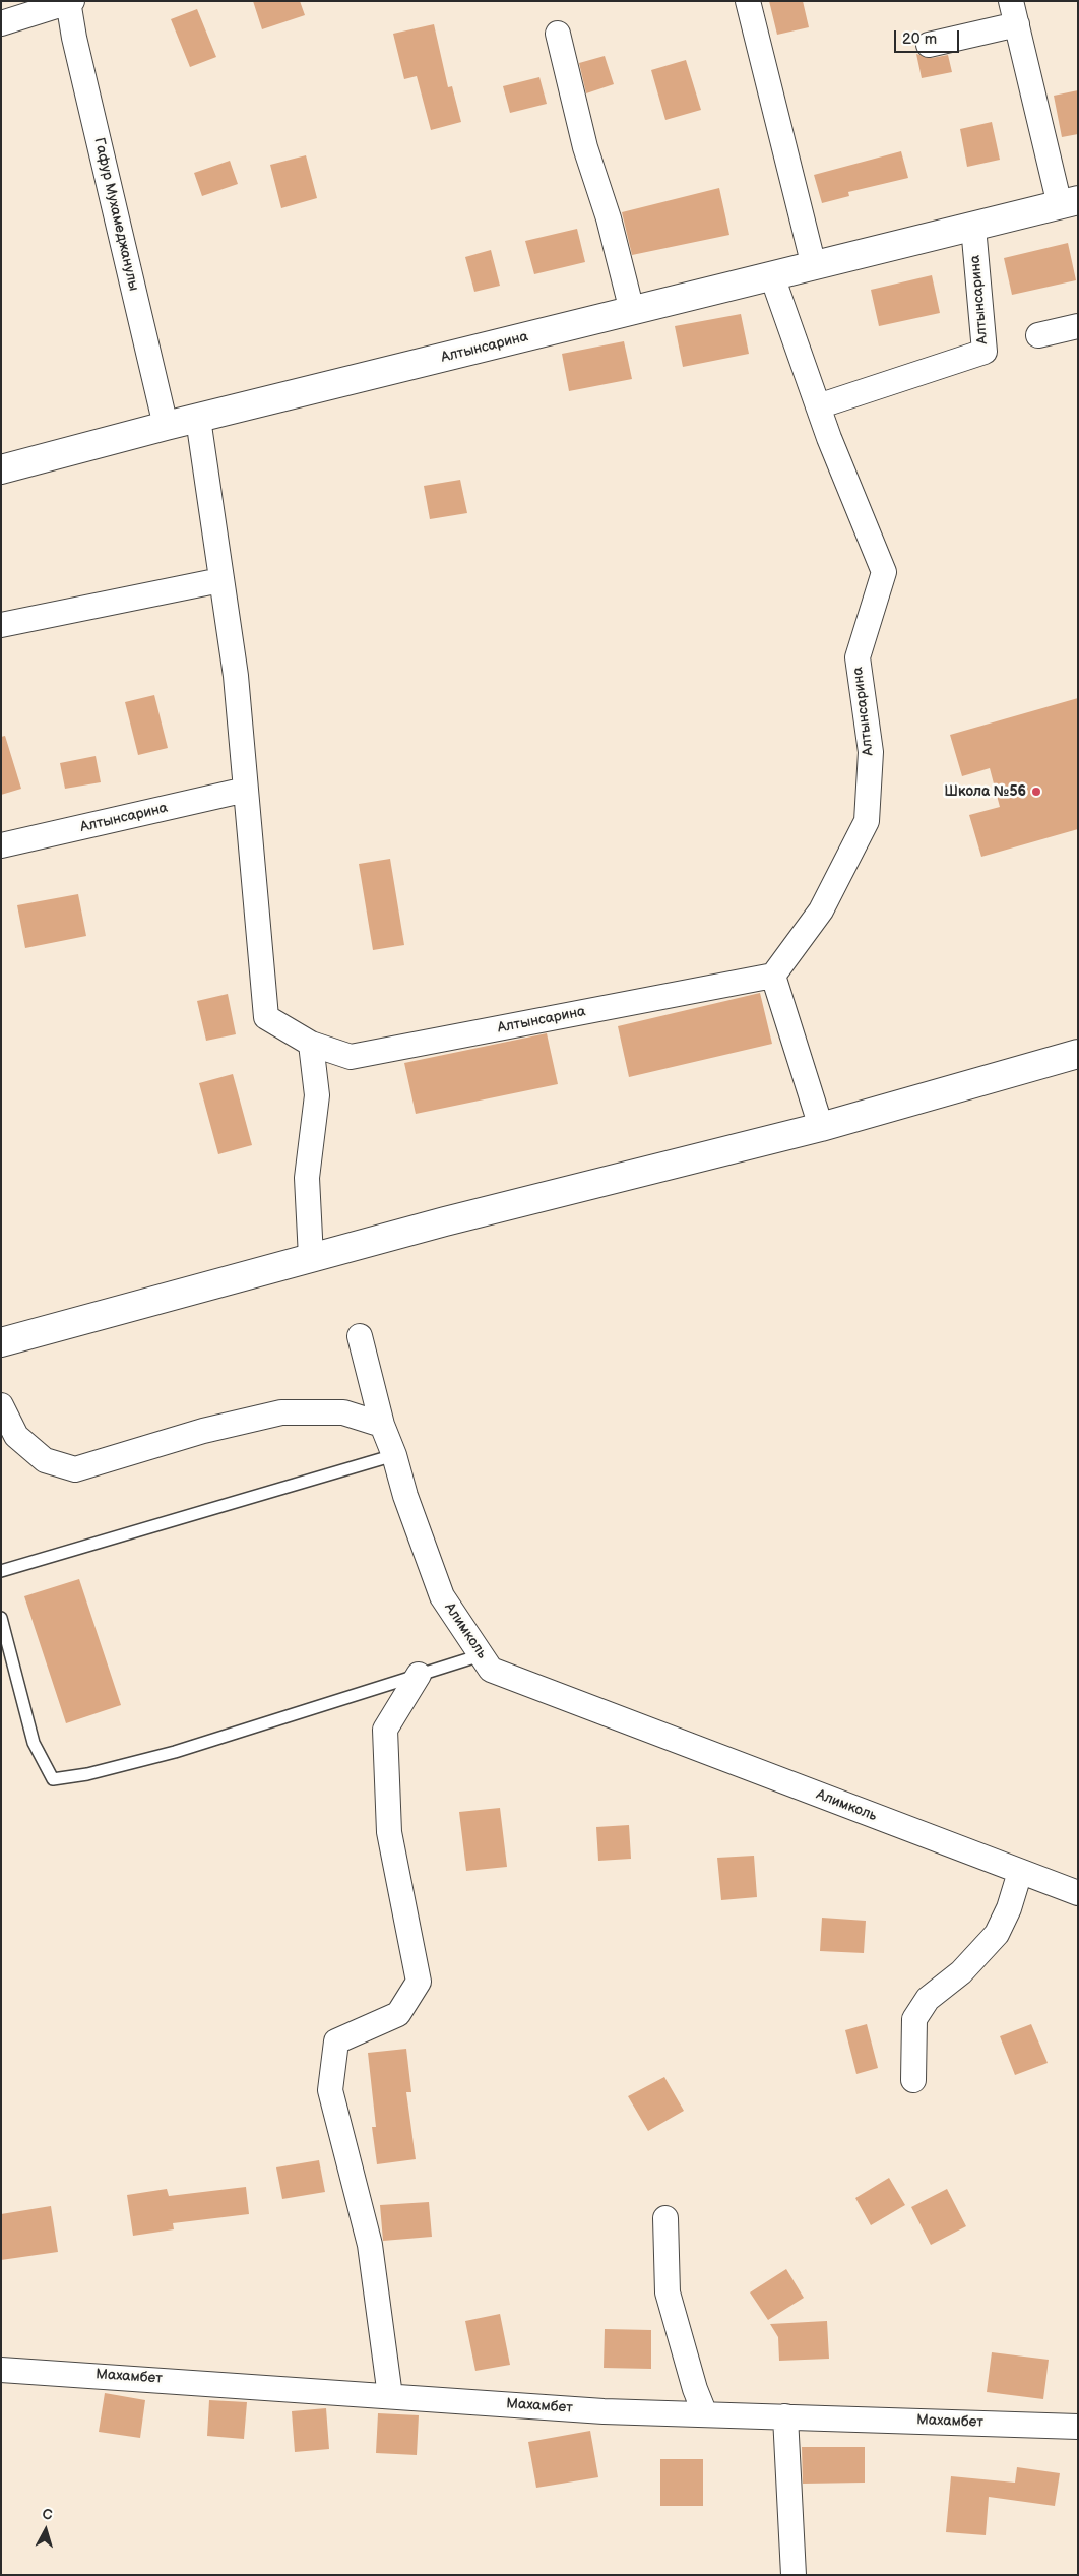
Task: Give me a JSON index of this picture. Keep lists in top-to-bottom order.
{
  "streets": {
    "street": [
      "Гафур Мухамеджанулы",
      "Алтынсарина",
      "Алимколь",
      "Махамбет"
    ]
  },
  "crossings": [
    ["Гафур Мухамеджанулы", "Алтынсарина"]
  ],
  "places": ["Школа №56"],
  "scale_bar": "20 m",
  "north": "top"
}
